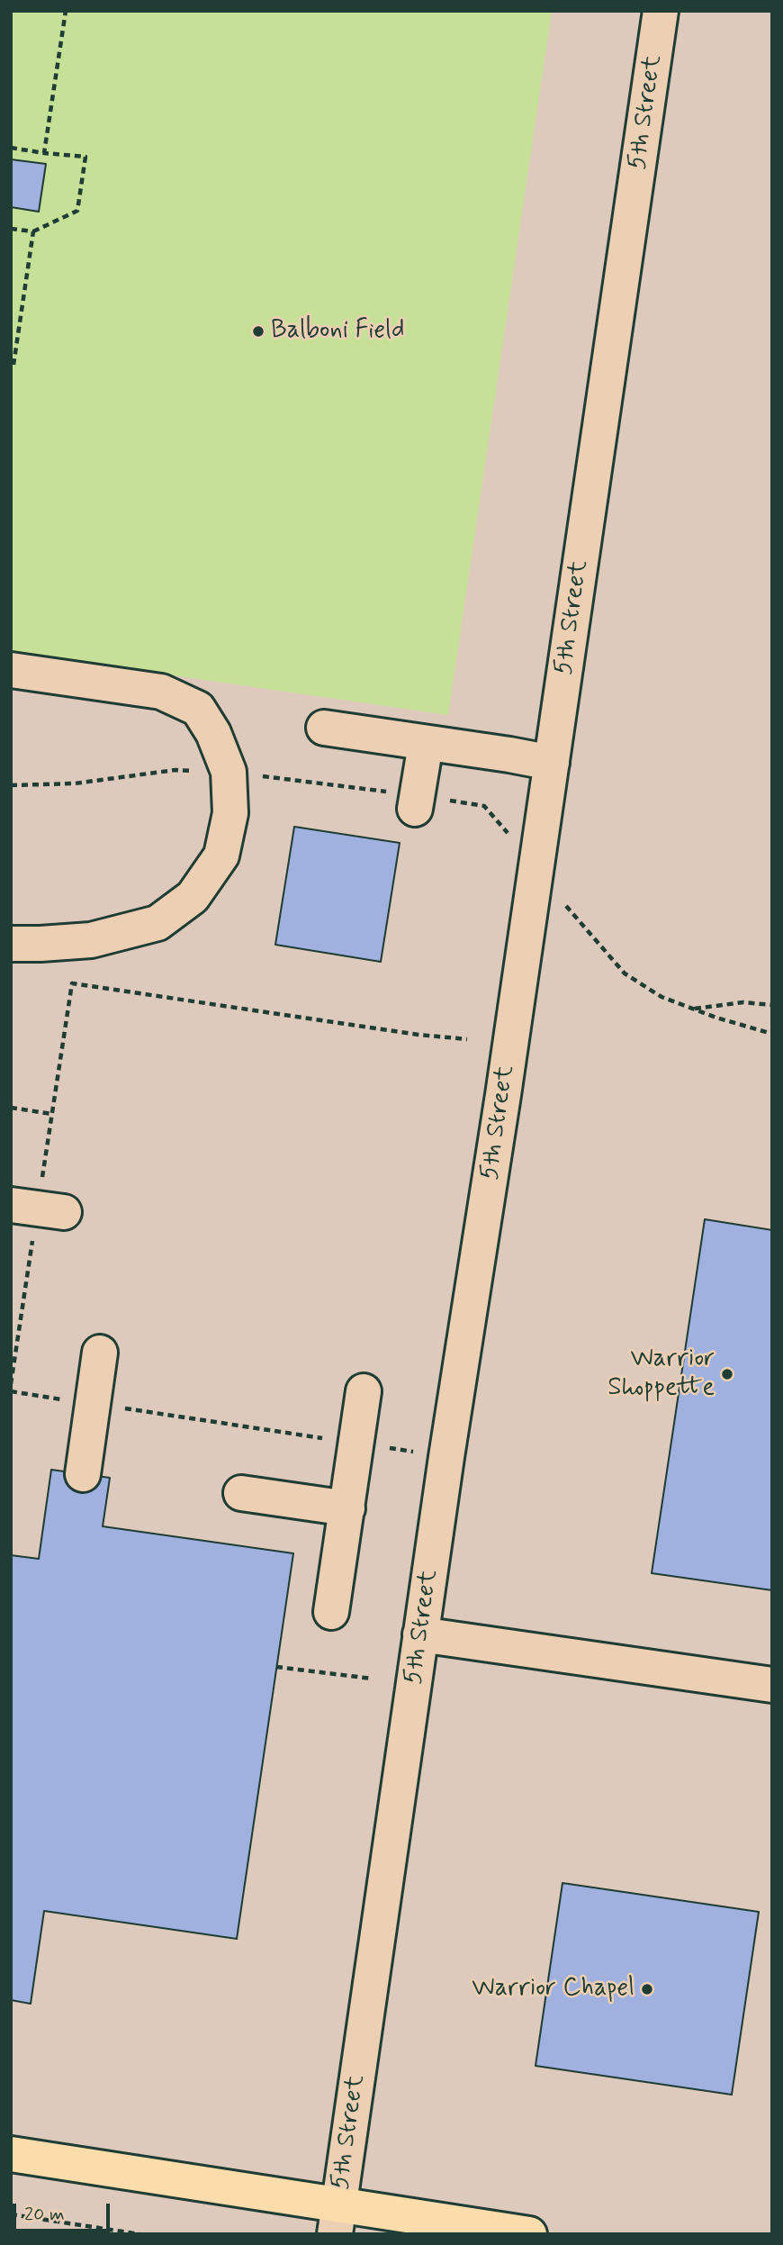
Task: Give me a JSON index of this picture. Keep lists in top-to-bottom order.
{
  "streets": {
    "street": ["5th Street"]
  },
  "places": ["Balboni Field", "Warrior Shoppette", "Warrior Chapel"],
  "scale_bar": "20 m"
}
